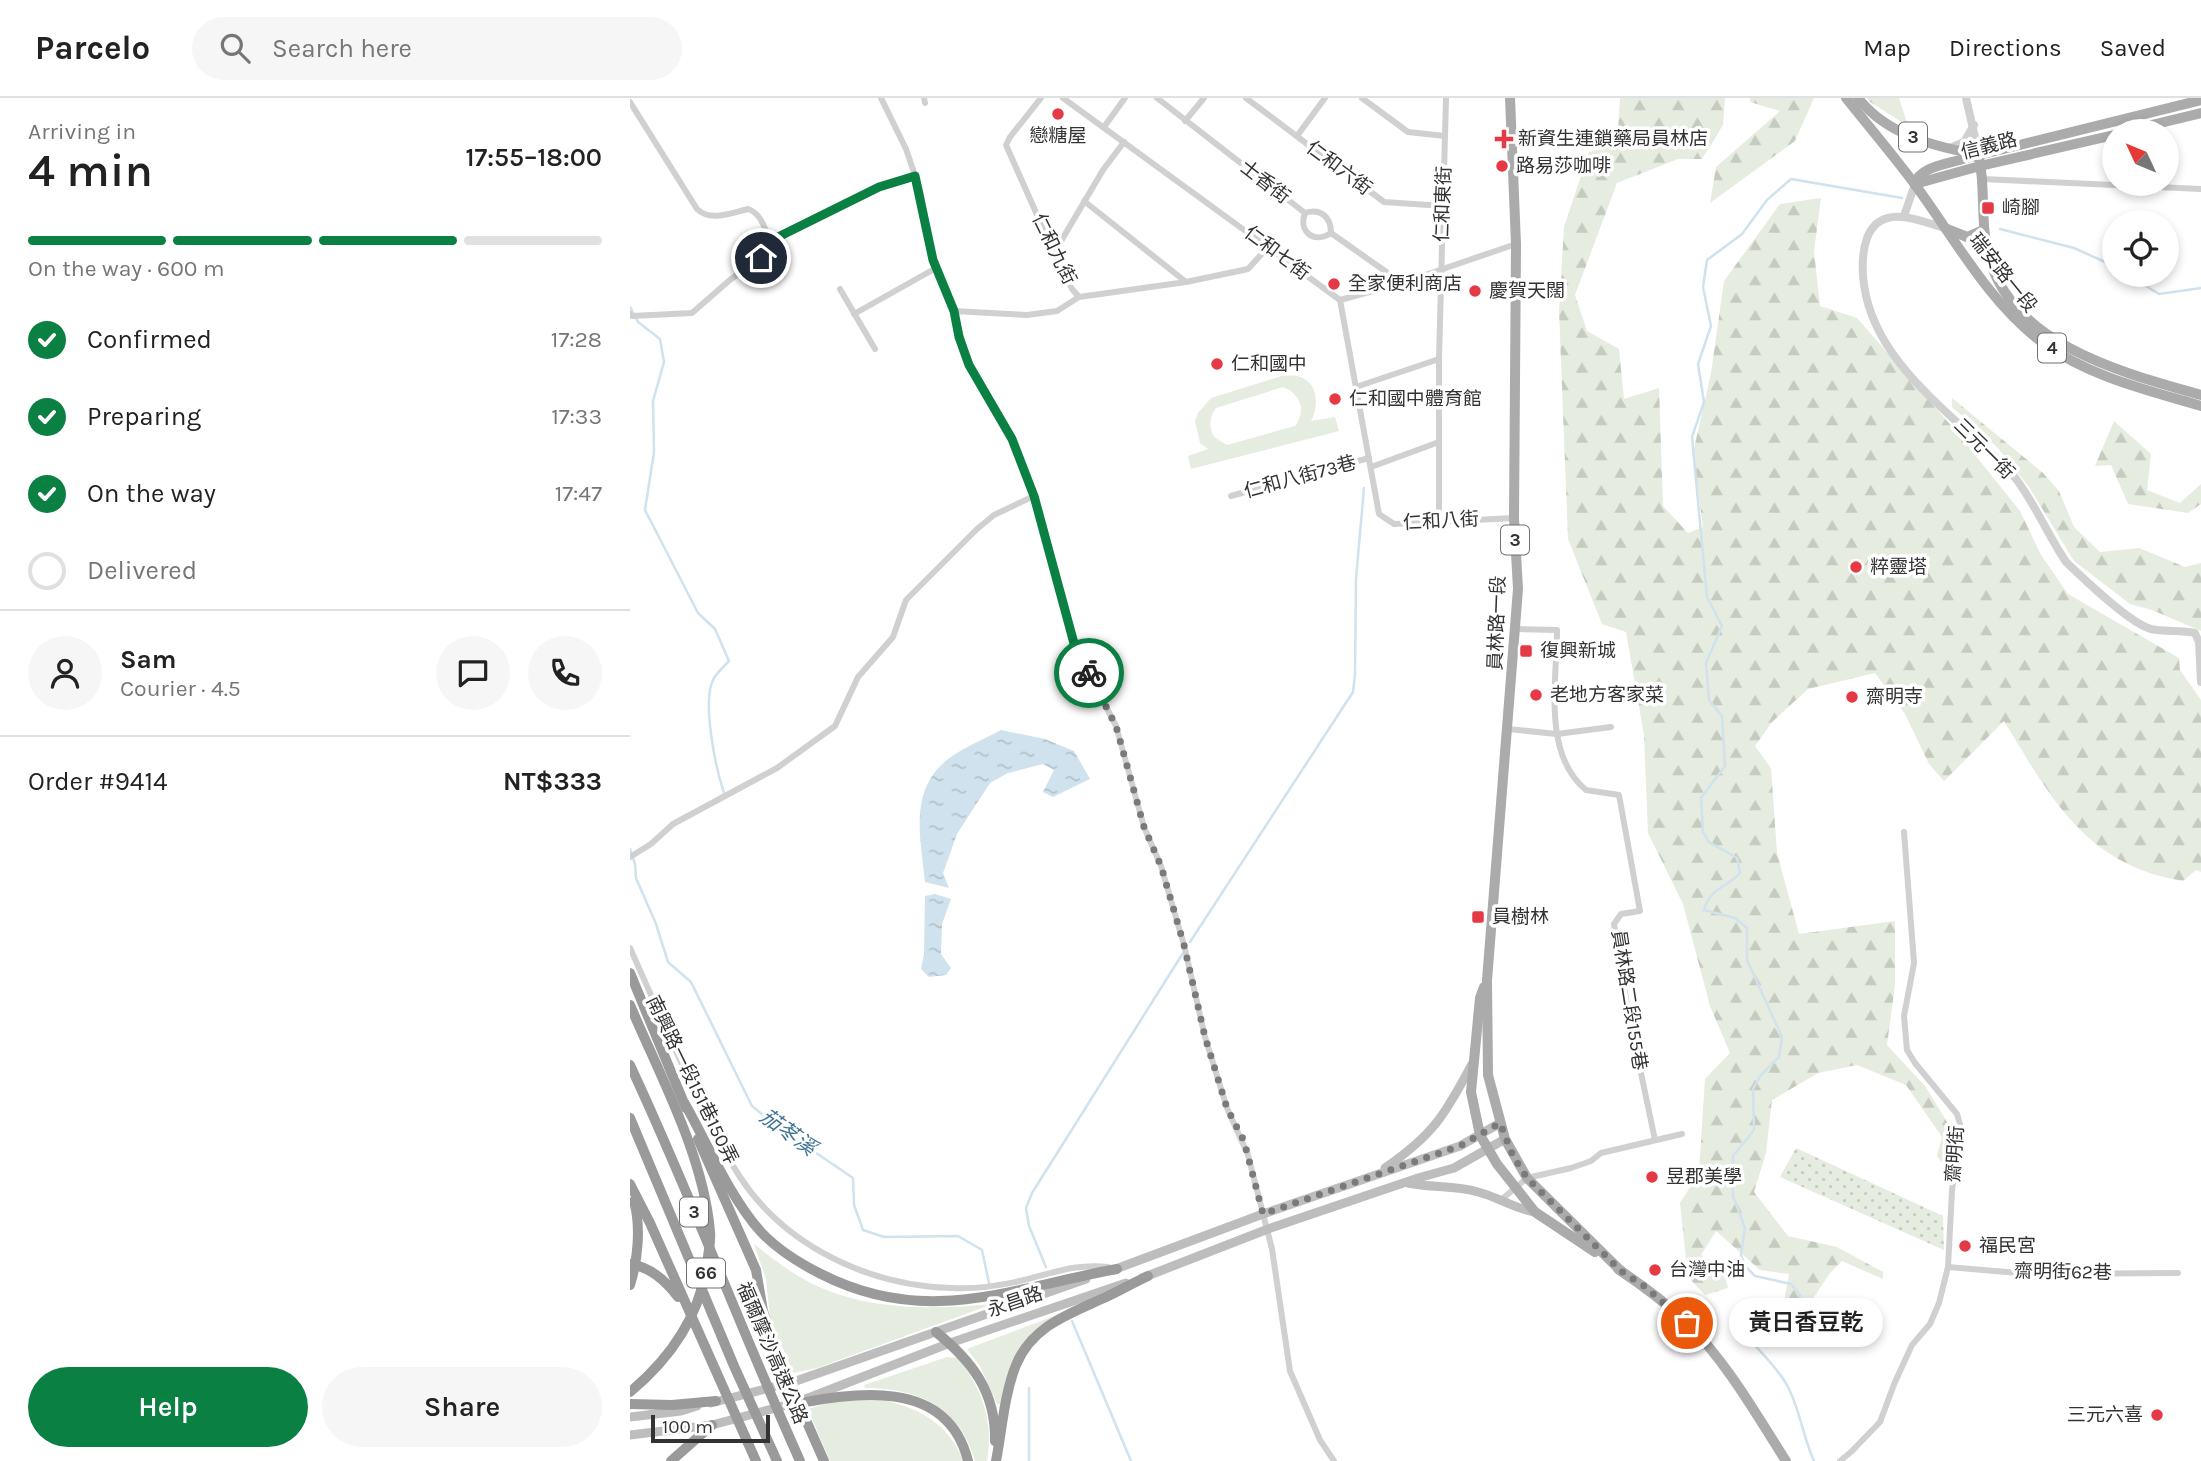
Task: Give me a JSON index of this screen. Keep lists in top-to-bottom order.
{
  "streets": {
    "highway": ["3", "66", "福爾摩沙高速公路"],
    "main road": [
      "信義路",
      "瑞安路一段",
      "4",
      "員林路一段",
      "永昌路"
    ],
    "street": [
      "仁和六街",
      "士香街",
      "仁和東街",
      "仁和九街",
      "仁和七街",
      "三元一街",
      "仁和八街73巷",
      "仁和八街",
      "員林路二段155巷",
      "南興路一段151巷150弄",
      "齋明街",
      "齋明街62巷"
    ]
  },
  "crossings": [
    ["3", "信義路"],
    ["3", "瑞安路一段"],
    ["3", "員林路一段"],
    ["3", "永昌路"],
    ["信義路", "瑞安路一段"],
    ["仁和六街", "仁和東街"],
    ["仁和東街", "仁和八街"],
    ["仁和九街", "仁和七街"],
    ["仁和七街", "仁和八街"],
    ["仁和八街73巷", "仁和八街"],
    ["仁和八街", "員林路一段"],
    ["員林路一段", "永昌路"],
    ["南興路一段151巷150弄", "永昌路"],
    ["齋明街", "齋明街62巷"]
  ],
  "water": ["茄苳溪"],
  "places": {
    "other": [
      "戀糖屋",
      "路易莎咖啡",
      "全家便利商店",
      "慶賀天闊",
      "仁和國中",
      "仁和國中體育館",
      "粹靈塔",
      "老地方客家菜",
      "齋明寺",
      "昱郡美學",
      "福民宮",
      "台灣中油",
      "黃日香豆乾",
      "三元六喜"
    ],
    "health": ["新資生連鎖藥局員林店"],
    "transit": ["崎腳", "復興新城", "員樹林"]
  },
  "scale_bar": "100 m",
  "north": "top left",
  "page": {
    "header": "Parcelo",
    "search": "Search here",
    "nav": ["Map", "Directions", "Saved"],
    "heading": ["4 min", "Arriving in", "17:55–18:00"],
    "panel": [
      "Sam",
      "Courier · 4.5",
      "Order #9414",
      "NT$333"
    ],
    "bar": "On the way · 600 m",
    "list": [
      ["Confirmed", "17:28"],
      ["Preparing", "17:33"],
      ["On the way", "17:47"],
      "Delivered"
    ],
    "bubble": "黃日香豆乾",
    "buttons": ["Help", "Share"],
    "scale": "100 m"
  }
}
